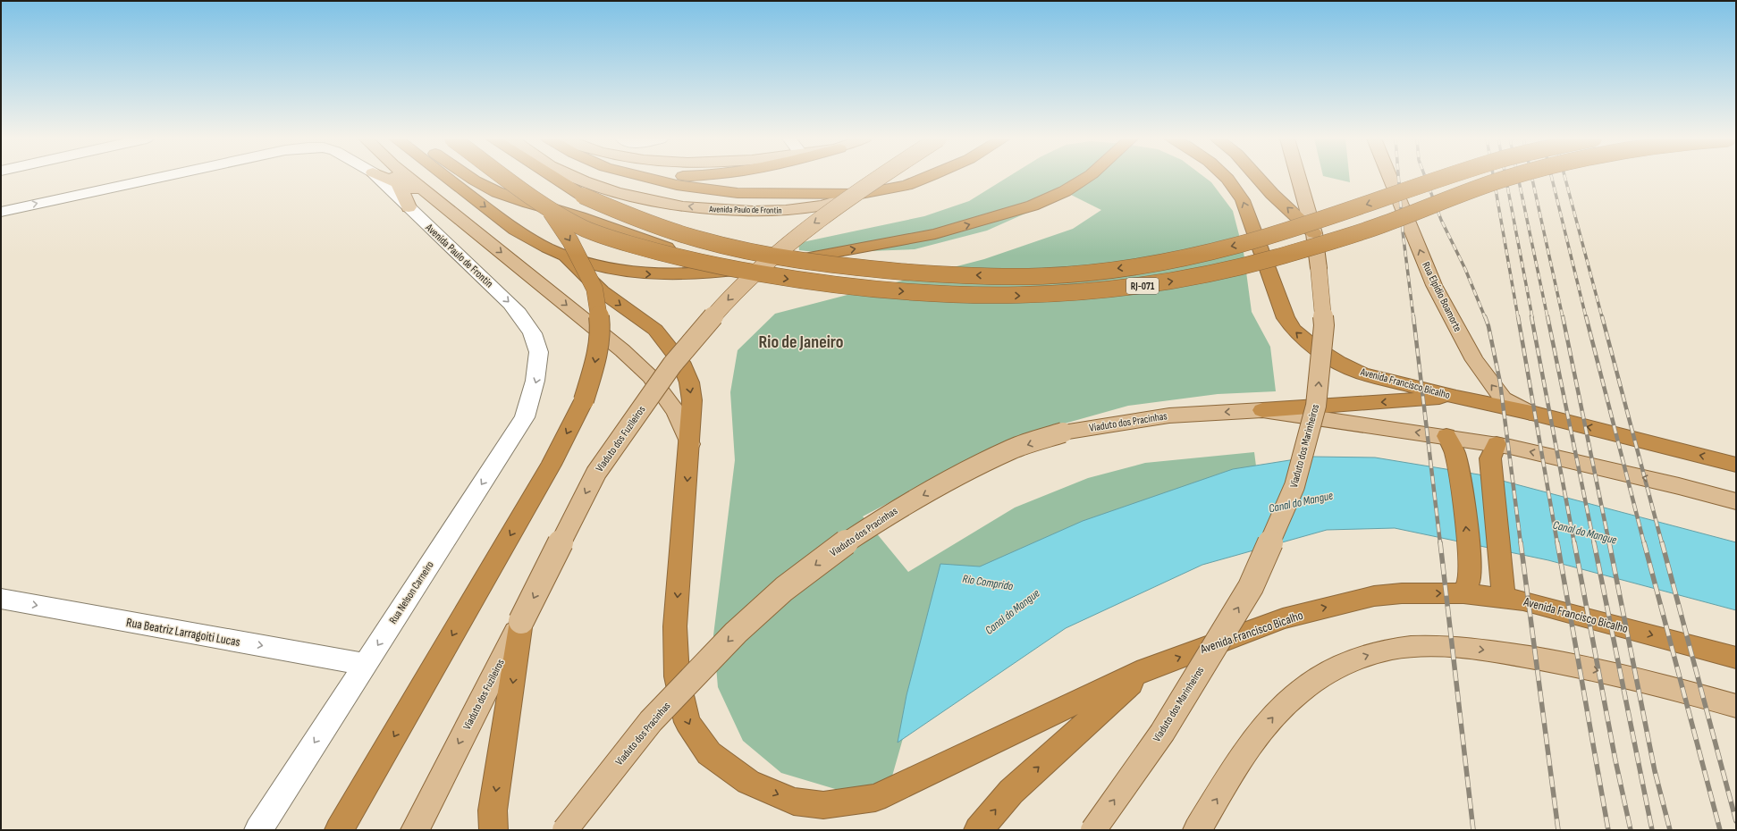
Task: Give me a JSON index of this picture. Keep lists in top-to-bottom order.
{
  "streets": {
    "highway": ["Avenida Paulo de Frontin", "RJ-071", "Avenida Francisco Bicalho"],
    "main road": [
      "Rua Elpídio Boamorte",
      "Viaduto dos Pracinhas",
      "Viaduto dos Fuzileiros",
      "Viaduto dos Marinheiros"
    ],
    "street": ["Rua Nelson Carneiro", "Rua Beatriz Larragoiti Lucas"]
  },
  "crossings": [
    ["Avenida Paulo de Frontin", "Rua Nelson Carneiro"],
    ["Rua Elpídio Boamorte", "Avenida Francisco Bicalho"],
    ["Rua Nelson Carneiro", "Rua Beatriz Larragoiti Lucas"]
  ],
  "one_way": [
    "Rua Elpídio Boamorte",
    "Viaduto dos Pracinhas",
    "Viaduto dos Fuzileiros",
    "Viaduto dos Marinheiros",
    "Rua Nelson Carneiro",
    "Rua Beatriz Larragoiti Lucas"
  ],
  "districts": ["Rio de Janeiro"],
  "water": ["Canal do Mangue", "Rio Comprido"]
}
